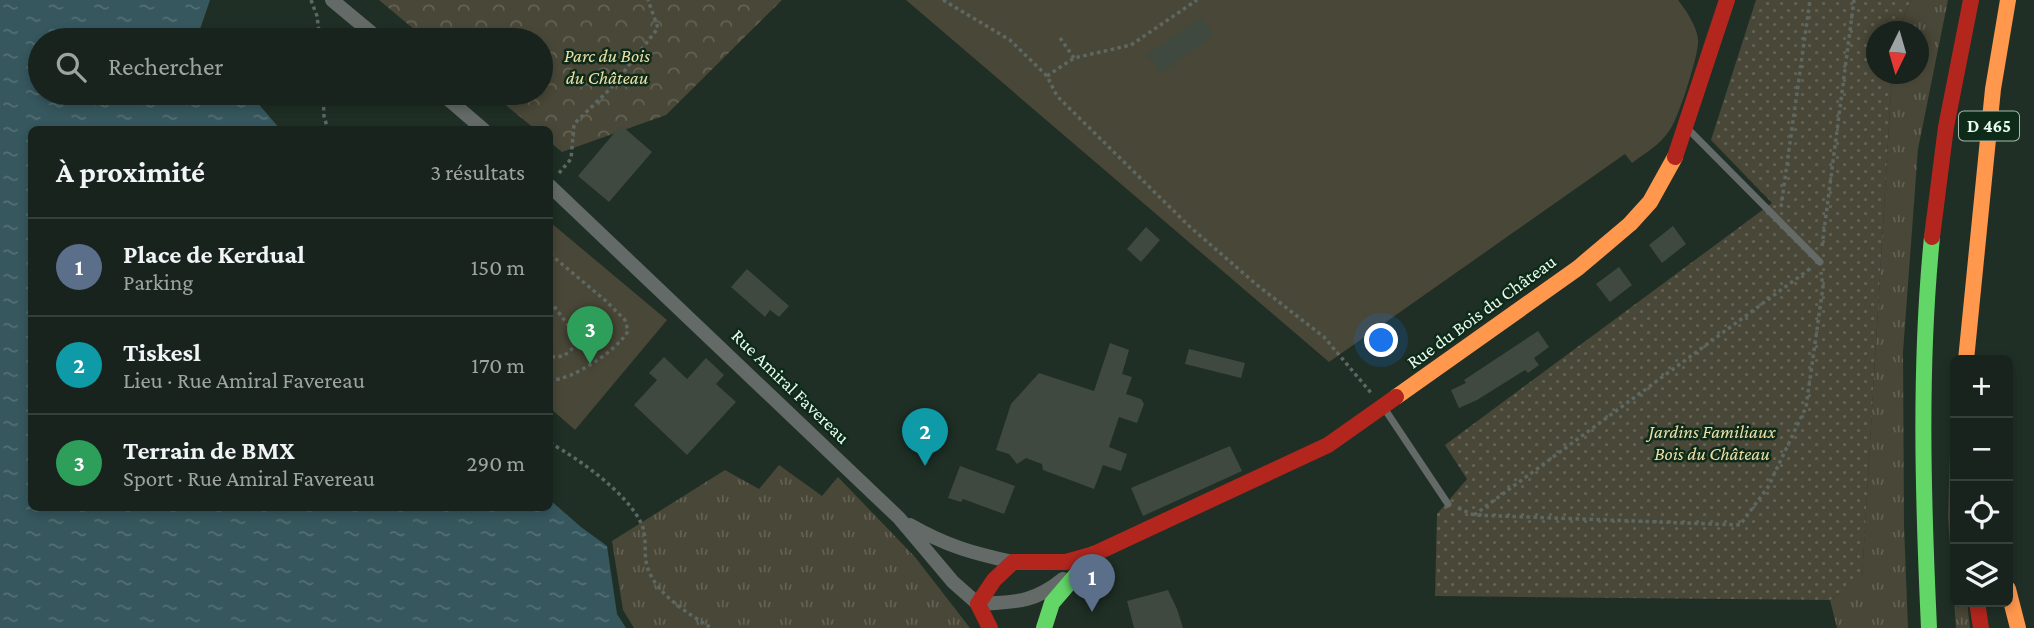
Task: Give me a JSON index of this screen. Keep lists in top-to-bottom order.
{
  "streets": {
    "main road": ["D 465", "Rue du Bois du Château", "Rue Amiral Favereau"]
  },
  "crossings": [
    ["Rue du Bois du Château", "Rue Amiral Favereau"]
  ],
  "parks": ["Parc du Bois du Château", "Jardins Familiaux Bois du Château"],
  "north": "bottom",
  "page": {
    "search": "Rechercher",
    "heading": ["À proximité", "3 résultats"],
    "list": [
      {
        "mark": "1",
        "name": "Place de Kerdual",
        "note": "Parking",
        "value": "150 m"
      },
      {
        "mark": "2",
        "name": "Tiskesl",
        "note": "Lieu · Rue Amiral Favereau",
        "value": "170 m"
      },
      {
        "mark": "3",
        "name": "Terrain de BMX",
        "note": "Sport · Rue Amiral Favereau",
        "value": "290 m"
      }
    ],
    "pins": ["3", "2", "1"],
    "map_buttons": ["+", "−"]
  }
}
